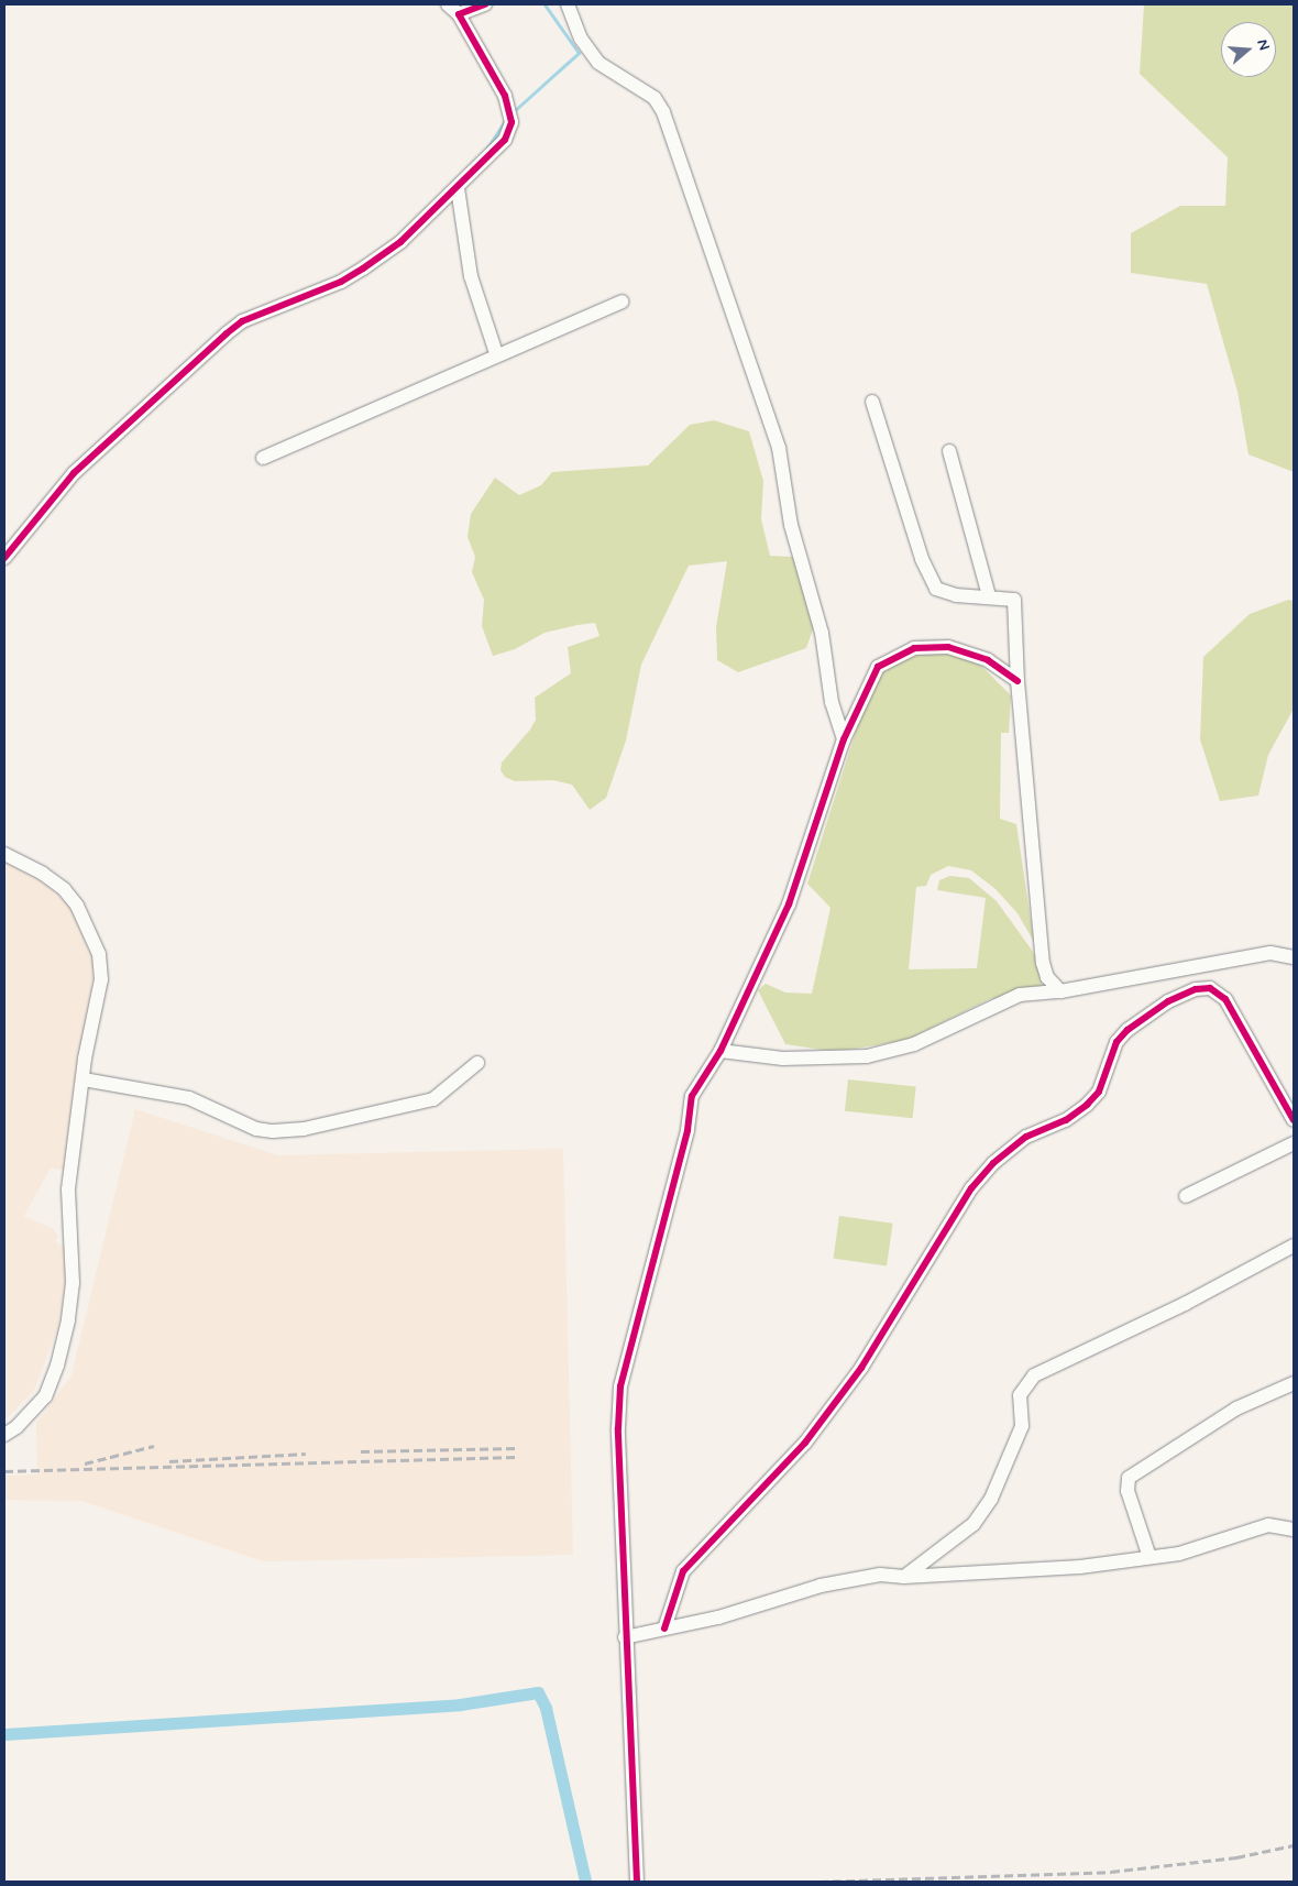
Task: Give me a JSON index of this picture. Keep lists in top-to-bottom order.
{
  "north": "right"
}
